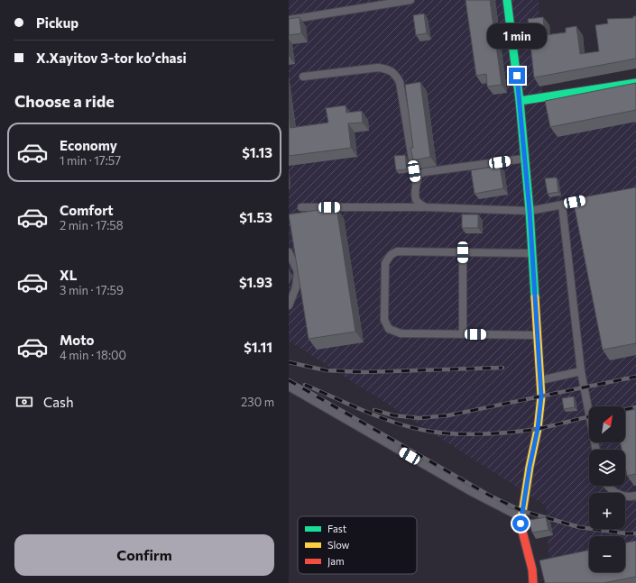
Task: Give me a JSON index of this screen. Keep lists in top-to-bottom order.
{
  "legend": ["Fast", "Slow", "Jam"],
  "north": "top right",
  "page": {
    "banner": ["Pickup", "X.Xayitov 3-tor koʼchasi"],
    "bubble": "1 min",
    "heading": "Choose a ride",
    "list": [
      {
        "name": "Economy",
        "note": "1 min · 17:57",
        "value": "$1.13"
      },
      {
        "name": "Comfort",
        "note": "2 min · 17:58",
        "value": "$1.53"
      },
      {
        "name": "XL",
        "note": "3 min · 17:59",
        "value": "$1.93"
      },
      {
        "name": "Moto",
        "note": "4 min · 18:00",
        "value": "$1.11"
      }
    ],
    "pay": ["Cash", "230 m"],
    "map_buttons": ["+", "−"],
    "buttons": "Confirm"
  }
}
